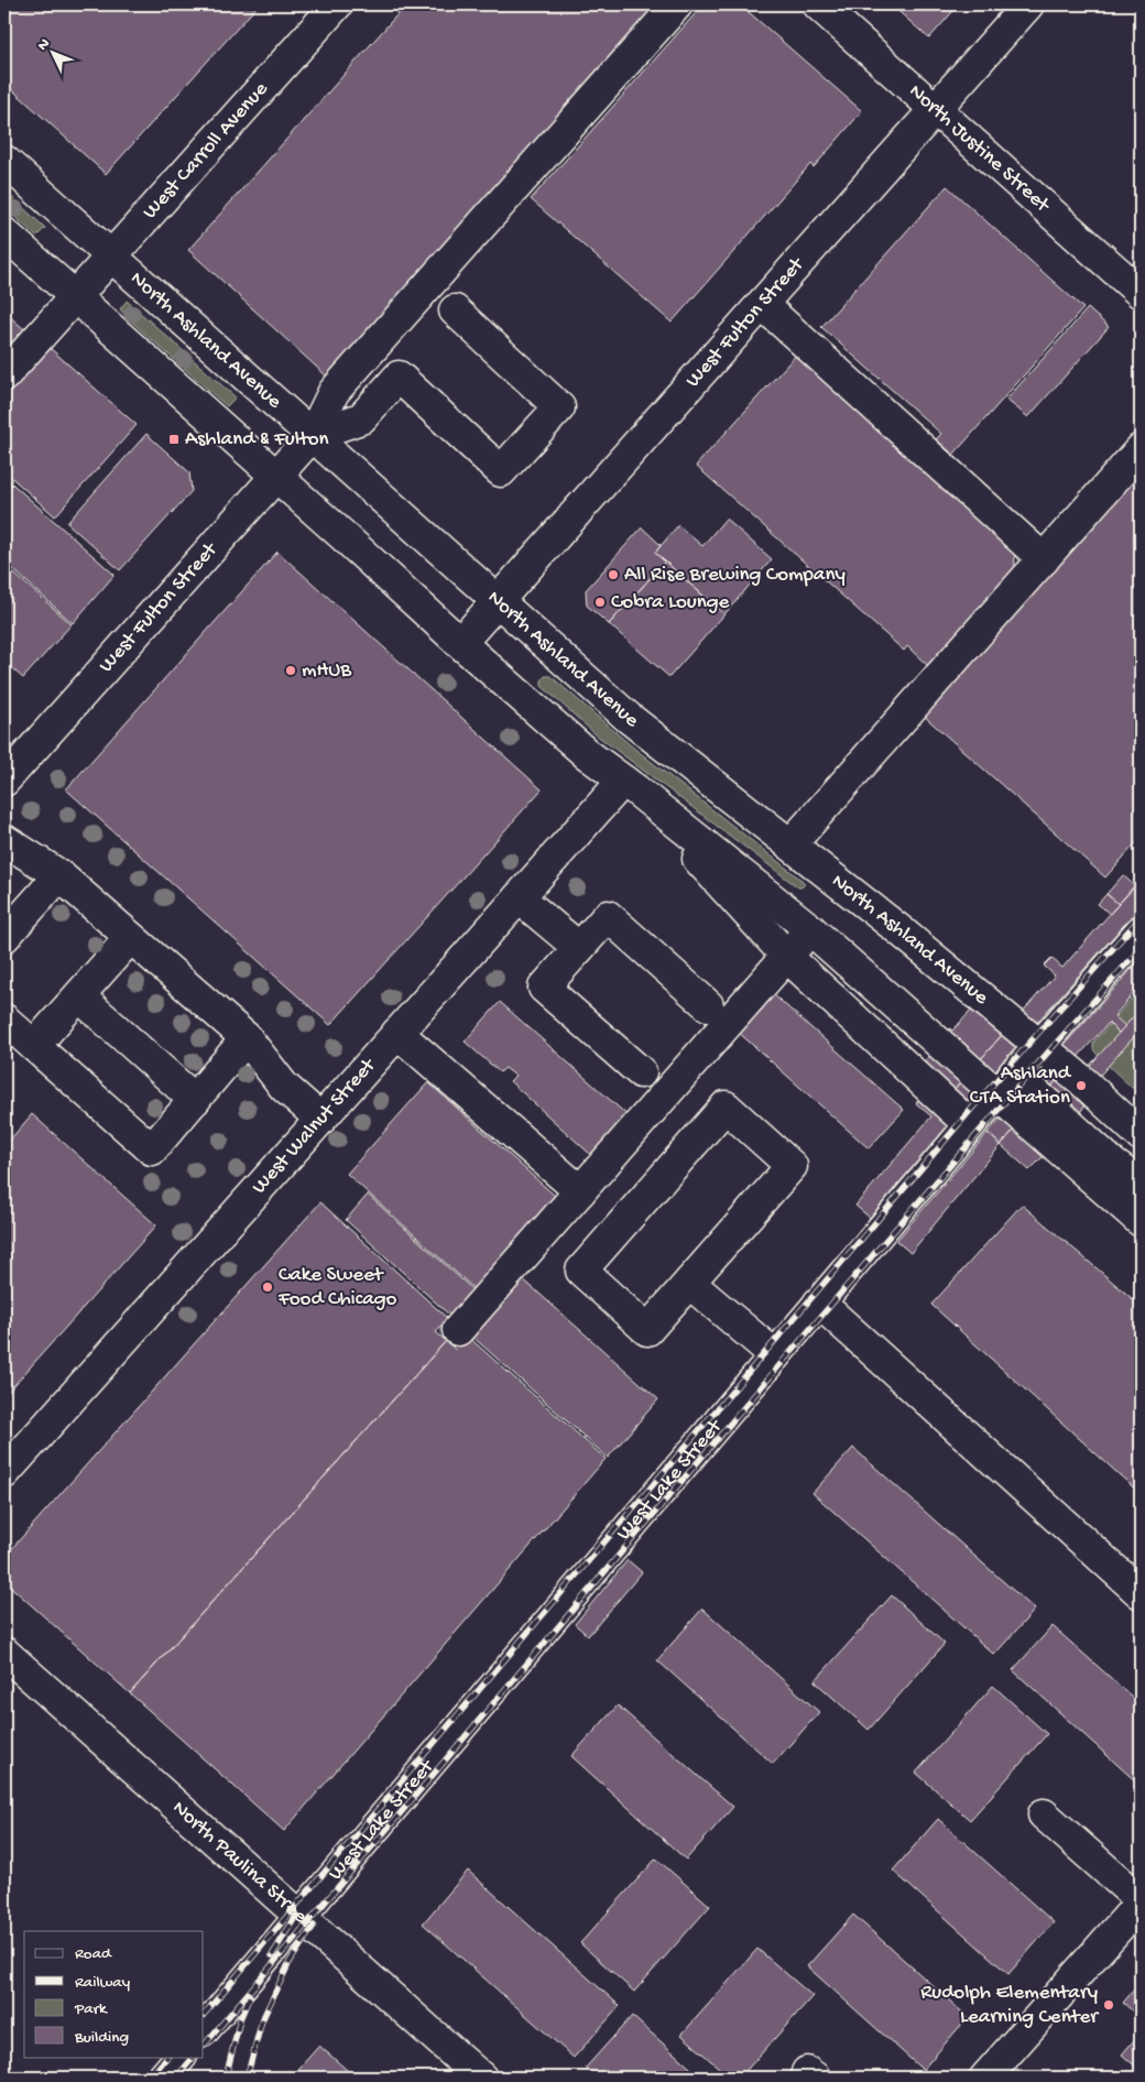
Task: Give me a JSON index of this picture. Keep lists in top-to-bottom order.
{
  "streets": {
    "main road": [
      "North Justine Street",
      "West Carroll Avenue",
      "West Fulton Street",
      "North Ashland Avenue",
      "West Walnut Street",
      "West Lake Street",
      "North Paulina Street"
    ]
  },
  "crossings": [
    ["North Justine Street", "West Fulton Street"],
    ["West Carroll Avenue", "North Ashland Avenue"],
    ["West Fulton Street", "North Ashland Avenue"],
    ["North Ashland Avenue", "West Lake Street"],
    ["West Lake Street", "North Paulina Street"]
  ],
  "places": {
    "transit": ["Ashland & Fulton"],
    "other": [
      "All Rise Brewing Company",
      "Cobra Lounge",
      "mHUB",
      "Ashland CTA Station",
      "Cake Sweet Food Chicago",
      "Rudolph Elementary Learning Center"
    ]
  },
  "legend": [
    "Road",
    "Railway",
    "Park",
    "Building"
  ],
  "north": "top left"
}
